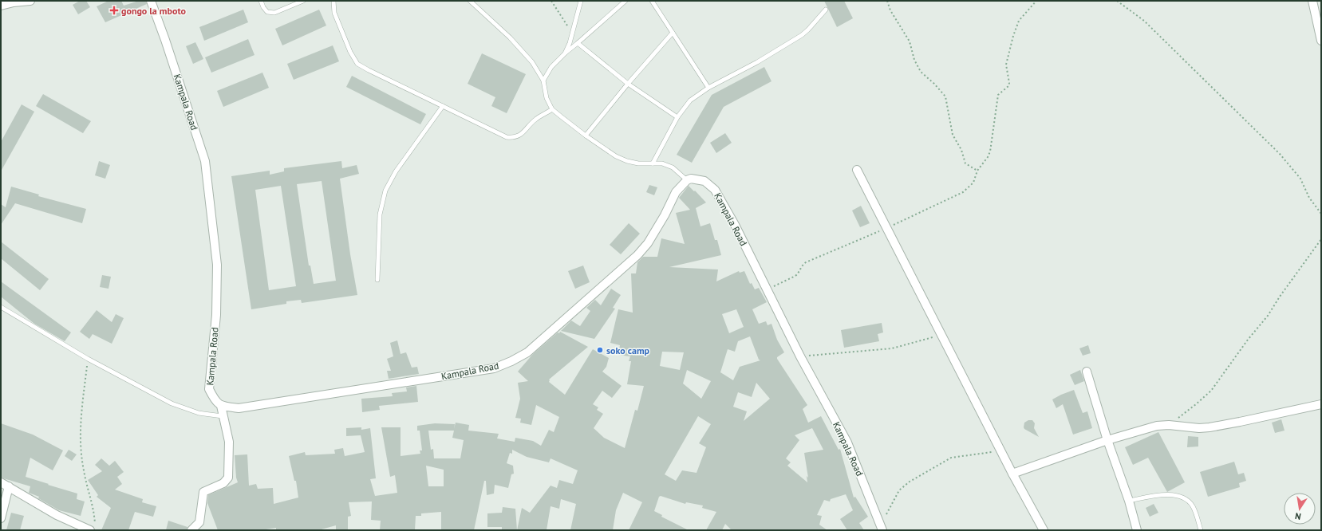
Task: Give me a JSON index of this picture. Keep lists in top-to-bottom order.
{
  "streets": {
    "street": ["Kampala Road"]
  },
  "places": {
    "health": ["gongo la mboto"],
    "other": ["soko camp"]
  },
  "north": "bottom"
}
